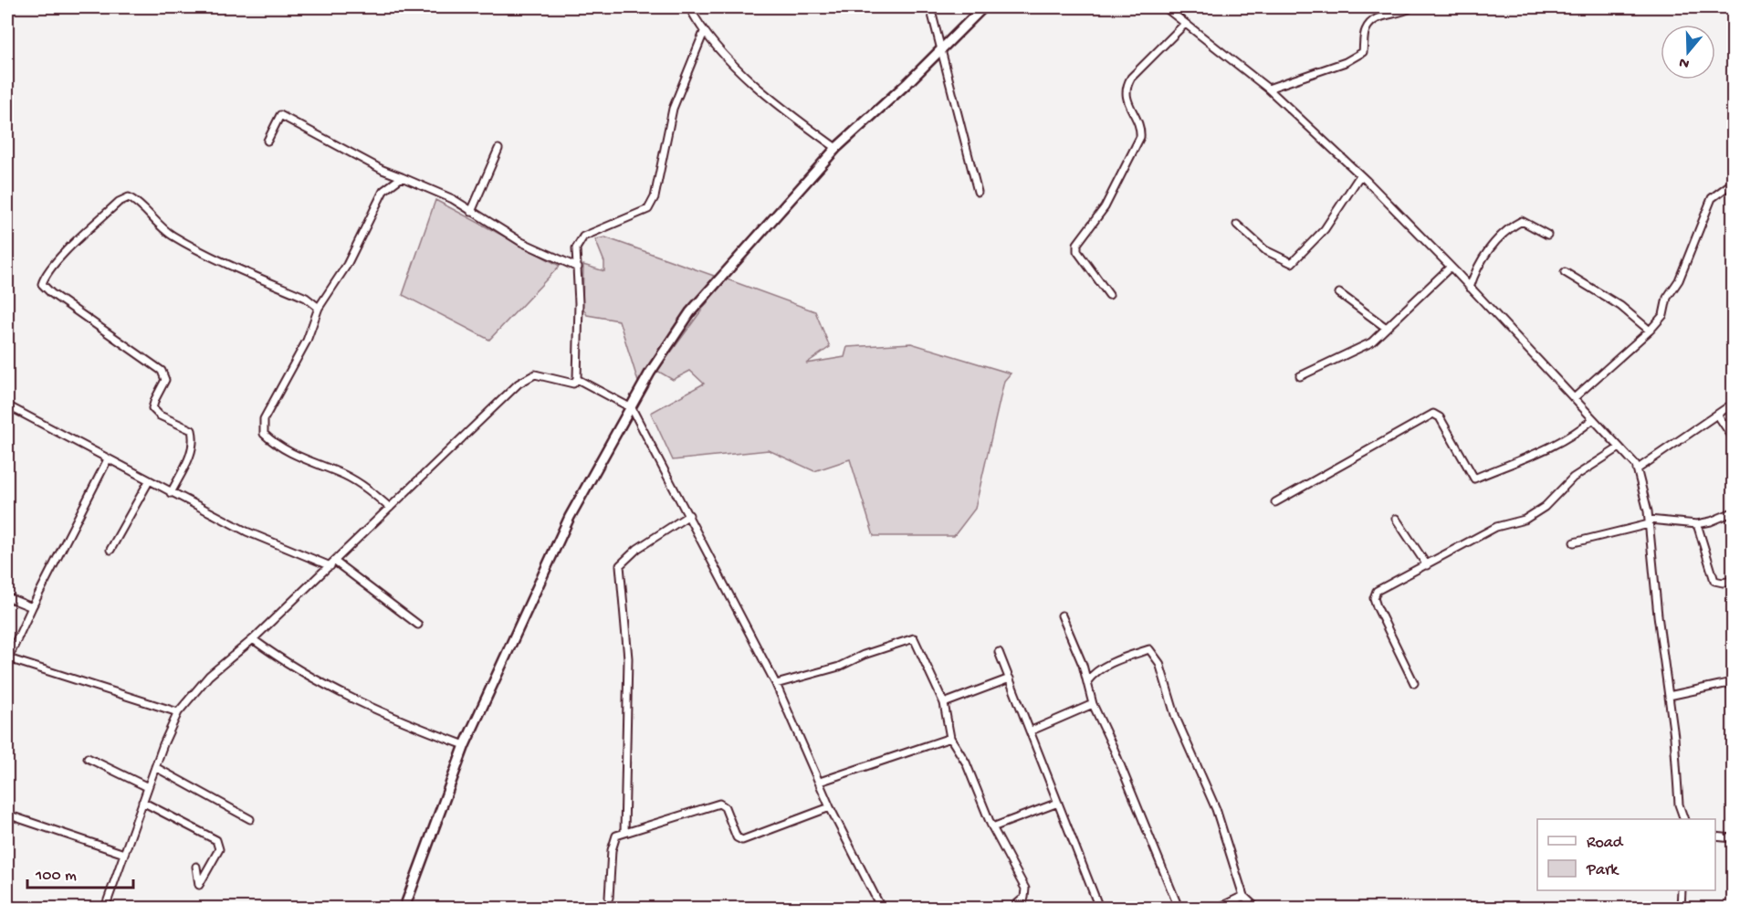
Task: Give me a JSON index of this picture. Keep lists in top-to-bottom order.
{
  "legend": ["Road", "Park"],
  "scale_bar": "100 m",
  "north": "bottom"
}
